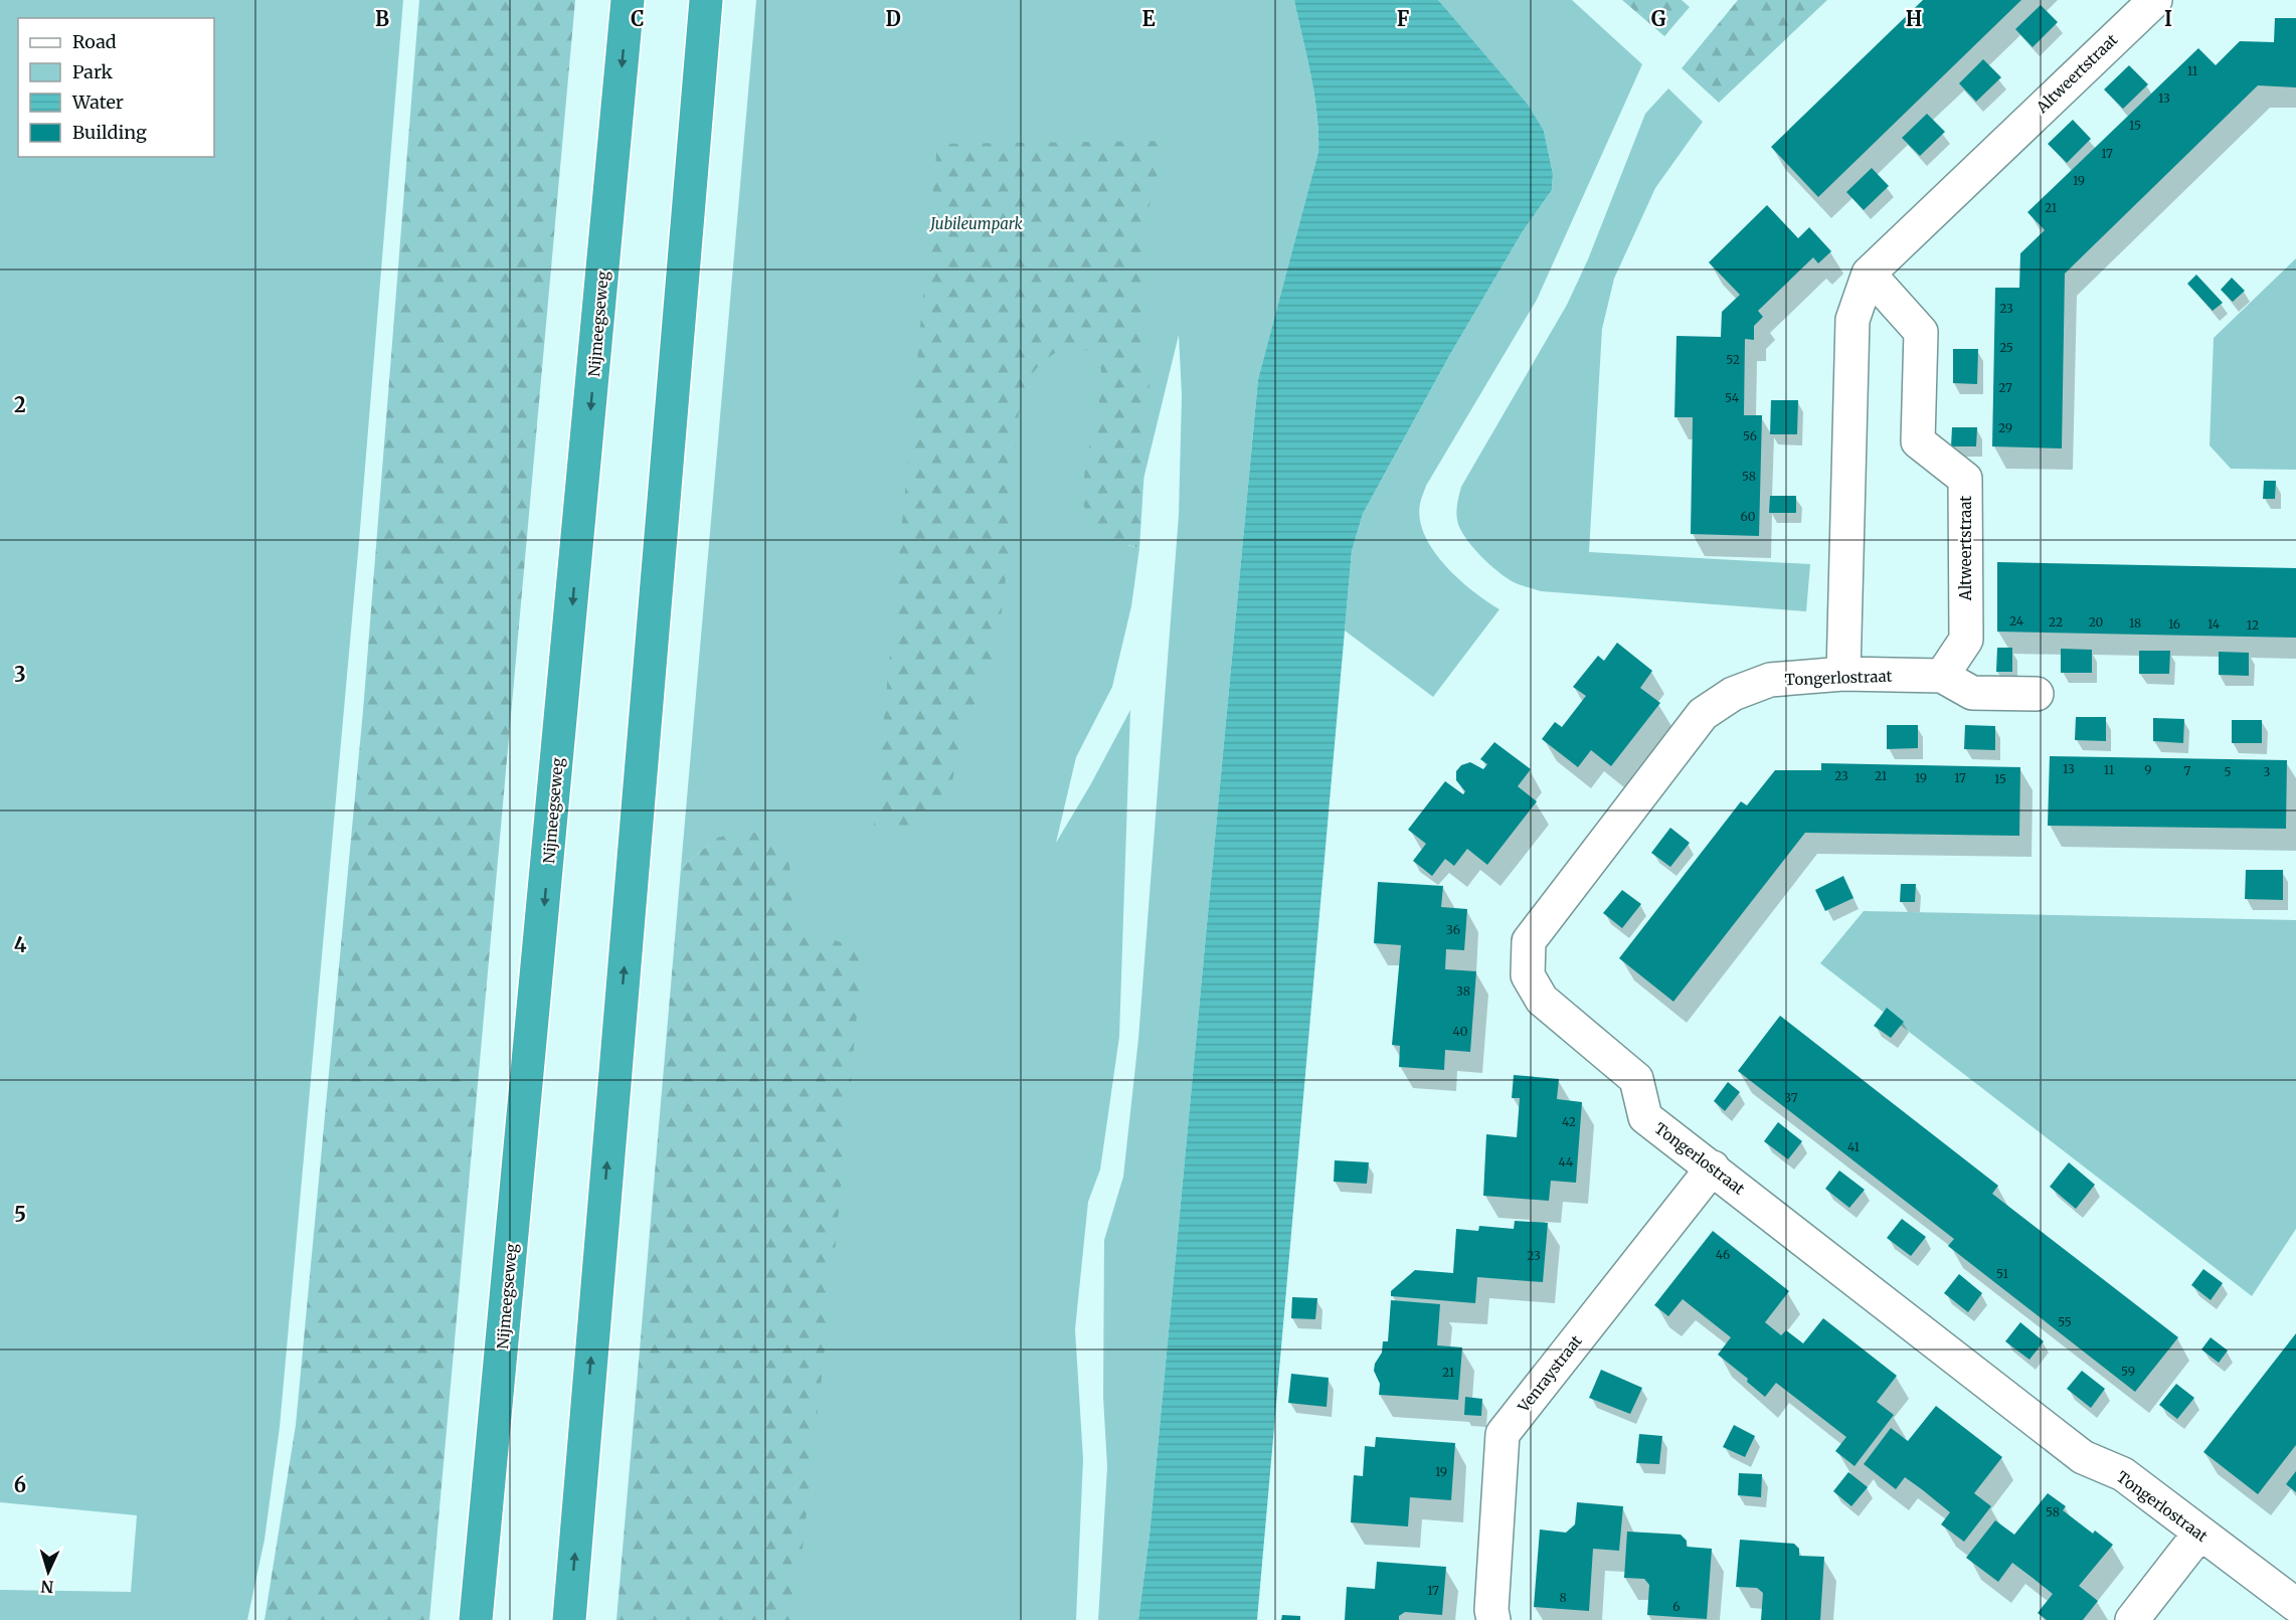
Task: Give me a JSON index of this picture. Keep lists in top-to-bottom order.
{
  "streets": {
    "highway": ["Nijmeegseweg"],
    "street": ["Altweertstraat", "Tongerlostraat", "Venraystraat"]
  },
  "crossings": [
    ["Altweertstraat", "Tongerlostraat"],
    ["Tongerlostraat", "Venraystraat"]
  ],
  "parks": ["Jubileumpark"],
  "house_numbers": [
    "11",
    "13",
    "15",
    "17",
    "19",
    "21",
    "23",
    "25",
    "52",
    "27",
    "54",
    "29",
    "56",
    "58",
    "60",
    "24",
    "22",
    "20",
    "18",
    "16",
    "14",
    "12",
    "13",
    "11",
    "9",
    "7",
    "5",
    "3",
    "23",
    "21",
    "19",
    "17",
    "15",
    "36",
    "38",
    "40",
    "37",
    "42",
    "41",
    "44",
    "46",
    "23",
    "51",
    "55",
    "59",
    "21",
    "19",
    "58",
    "17",
    "8",
    "6"
  ],
  "legend": [
    "Road",
    "Park",
    "Water",
    "Building"
  ],
  "north": "bottom",
  "grid": {
    "columns": [
      "B",
      "C",
      "D",
      "E",
      "F",
      "G",
      "H",
      "I"
    ],
    "rows": [
      "2",
      "3",
      "4",
      "5",
      "6"
    ]
  }
}
